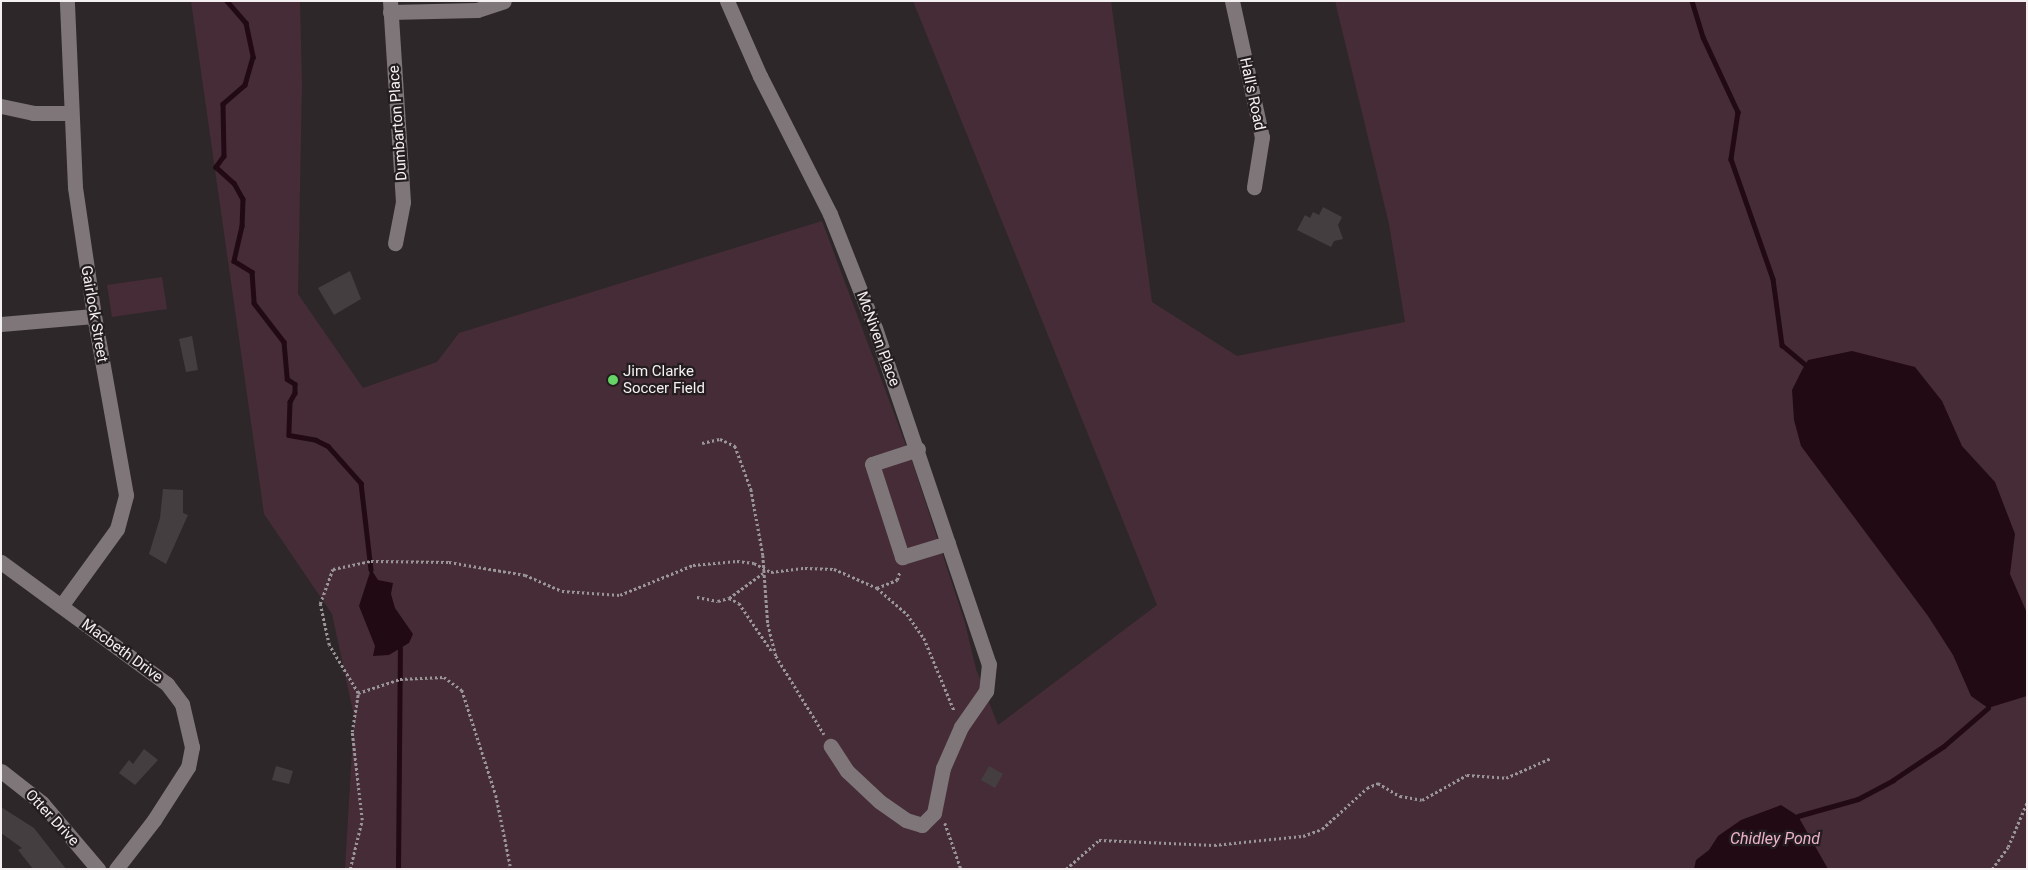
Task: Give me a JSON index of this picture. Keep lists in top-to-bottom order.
{
  "streets": {
    "street": [
      "Hall's Road",
      "Dumbarton Place",
      "Gairlock Street",
      "McNiven Place",
      "Macbeth Drive",
      "Otter Drive"
    ]
  },
  "crossings": [
    ["Gairlock Street", "Macbeth Drive"]
  ],
  "water": ["Chidley Pond"],
  "places": ["Jim Clarke Soccer Field"]
}
